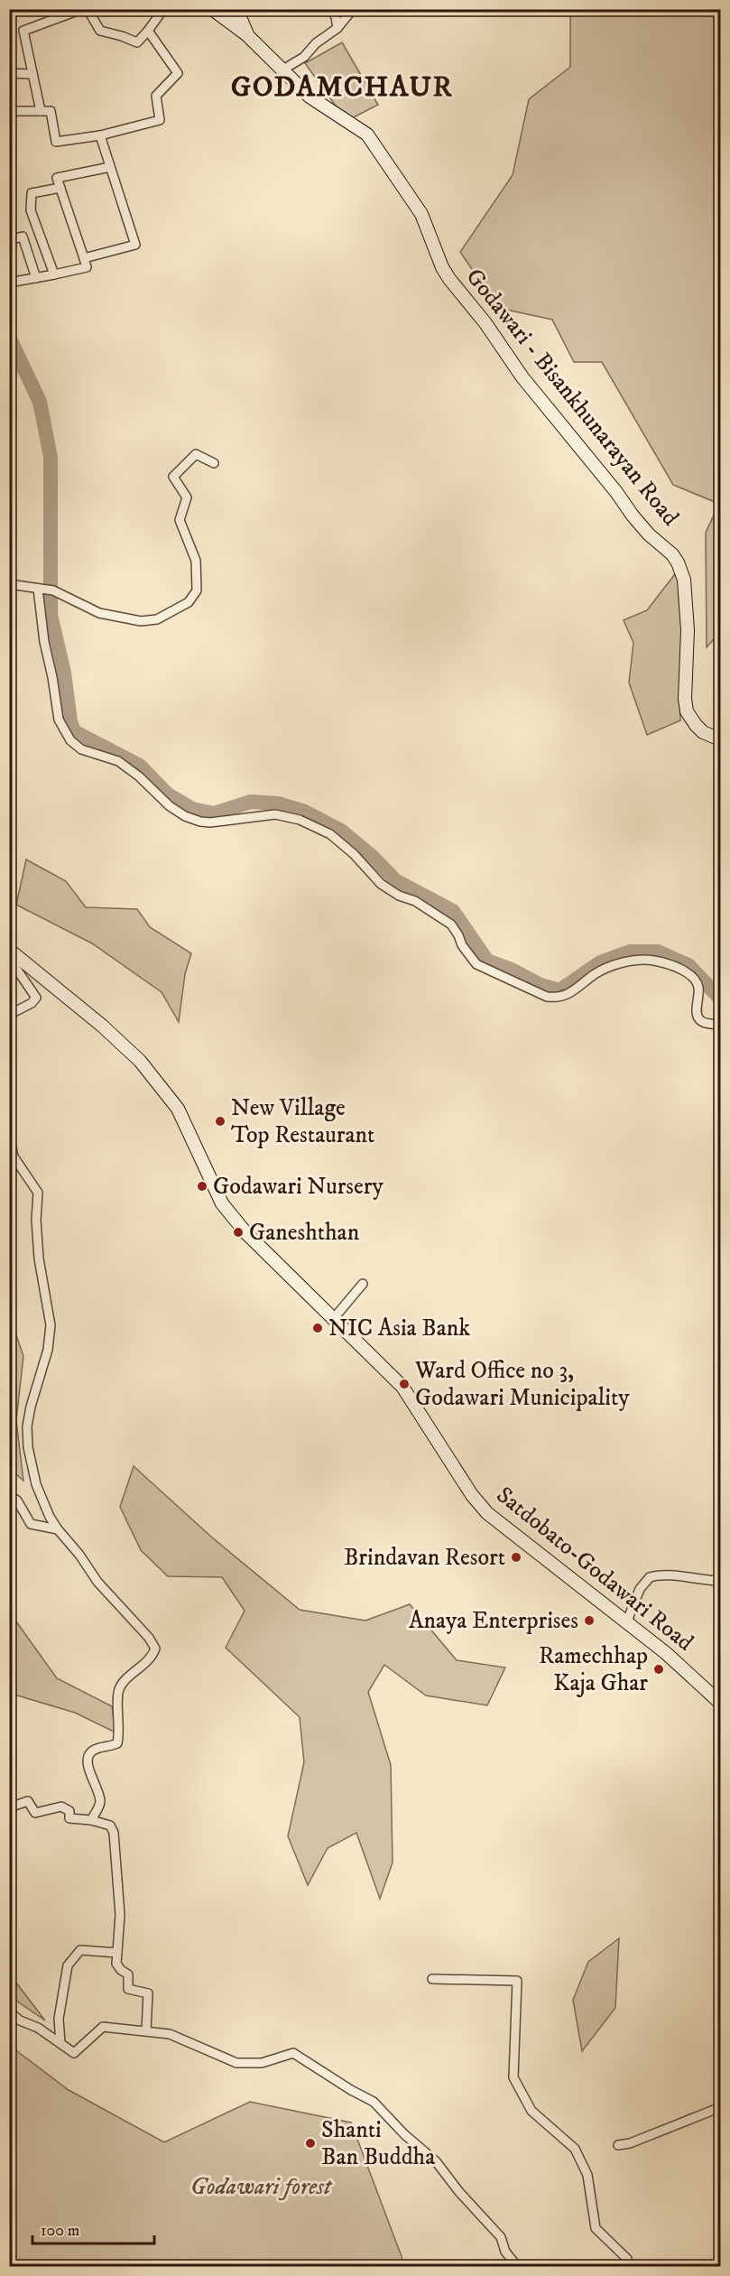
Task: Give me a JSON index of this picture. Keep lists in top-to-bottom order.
{
  "streets": {
    "street": ["Godawari - Bisankhunarayan Road", "Satdobato-Godawari Road"]
  },
  "districts": ["GODAMCHAUR"],
  "parks": ["Godawari forest"],
  "places": [
    "New Village Top Restaurant",
    "Godawari Nursery",
    "Ganeshthan",
    "NIC Asia Bank",
    "Ward Office no 3, Godawari Municipality",
    "Brindavan Resort",
    "Anaya Enterprises",
    "Ramechhap Kaja Ghar",
    "Shanti Ban Buddha"
  ],
  "scale_bar": "100 m"
}
